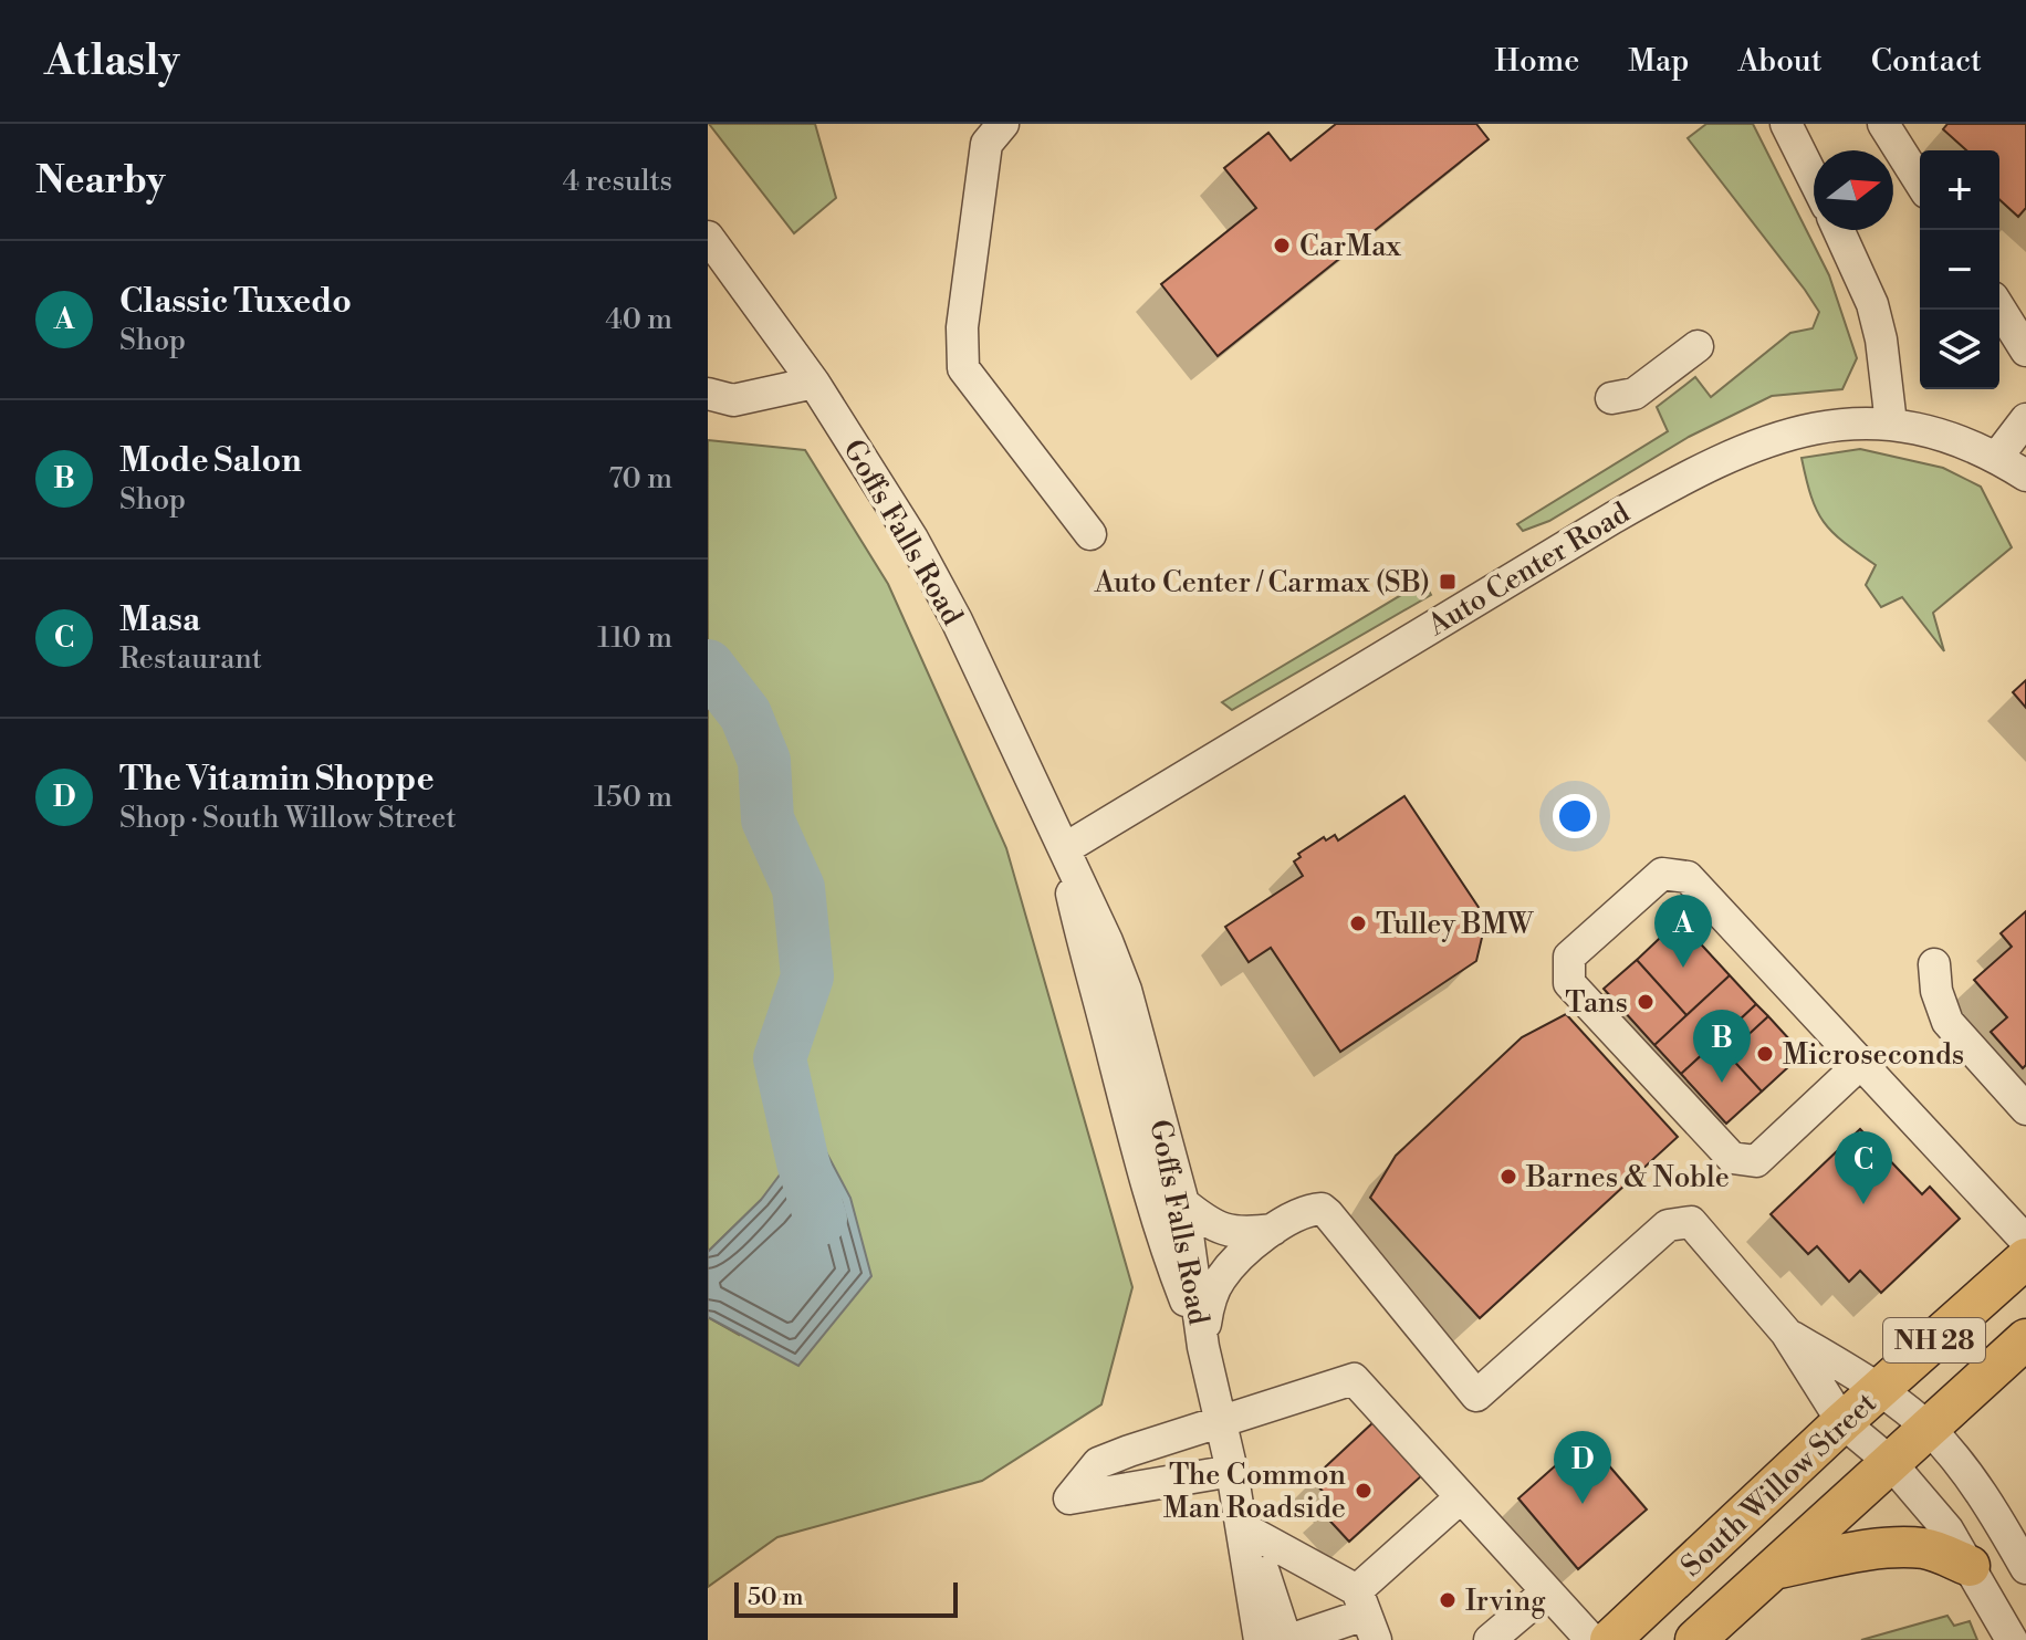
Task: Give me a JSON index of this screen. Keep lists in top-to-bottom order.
{
  "streets": {
    "main road": ["NH 28", "South Willow Street"],
    "street": ["Goffs Falls Road", "Auto Center Road"]
  },
  "crossings": [
    ["Goffs Falls Road", "Auto Center Road"]
  ],
  "places": {
    "other": [
      "CarMax",
      "Tulley BMW",
      "Tans",
      "Microseconds",
      "Barnes & Noble",
      "The Common Man Roadside",
      "Irving"
    ],
    "transit": ["Auto Center / Carmax (SB)"]
  },
  "scale_bar": "50 m",
  "north": "right",
  "page": {
    "header": "Atlasly",
    "nav": [
      "Home",
      "Map",
      "About",
      "Contact"
    ],
    "heading": ["Nearby", "4 results"],
    "map_buttons": ["+", "−"],
    "list": [
      {
        "mark": "A",
        "name": "Classic Tuxedo",
        "note": "Shop",
        "value": "40 m"
      },
      {
        "mark": "B",
        "name": "Mode Salon",
        "note": "Shop",
        "value": "70 m"
      },
      {
        "mark": "C",
        "name": "Masa",
        "note": "Restaurant",
        "value": "110 m"
      },
      {
        "mark": "D",
        "name": "The Vitamin Shoppe",
        "note": "Shop · South Willow Street",
        "value": "150 m"
      }
    ],
    "pins": [
      "A",
      "B",
      "C",
      "D"
    ],
    "scale": "50 m"
  }
}
